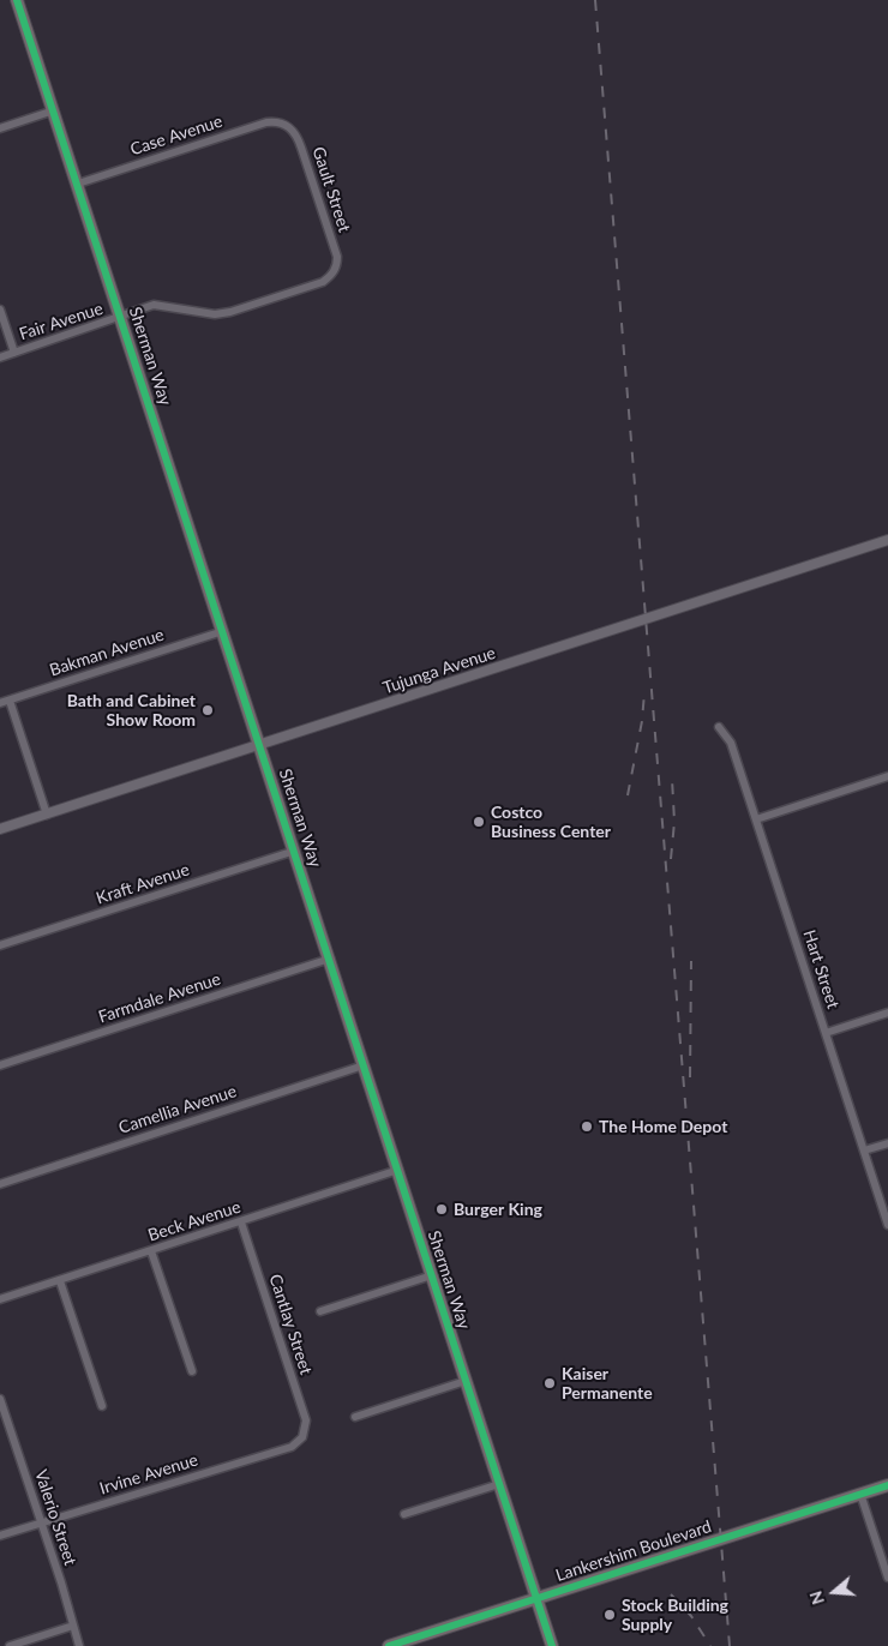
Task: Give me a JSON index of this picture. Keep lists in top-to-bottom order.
{
  "streets": {
    "main road": ["Sherman Way", "Lankershim Boulevard"],
    "street": [
      "Case Avenue",
      "Gault Street",
      "Fair Avenue",
      "Bakman Avenue",
      "Tujunga Avenue",
      "Kraft Avenue",
      "Hart Street",
      "Farmdale Avenue",
      "Camellia Avenue",
      "Beck Avenue",
      "Cantlay Street",
      "Irvine Avenue",
      "Valerio Street"
    ]
  },
  "crossings": [
    ["Case Avenue", "Gault Street"],
    ["Case Avenue", "Sherman Way"],
    ["Gault Street", "Fair Avenue"],
    ["Fair Avenue", "Sherman Way"],
    ["Sherman Way", "Bakman Avenue"],
    ["Sherman Way", "Tujunga Avenue"],
    ["Sherman Way", "Kraft Avenue"],
    ["Sherman Way", "Farmdale Avenue"],
    ["Sherman Way", "Camellia Avenue"],
    ["Sherman Way", "Beck Avenue"],
    ["Sherman Way", "Lankershim Boulevard"],
    ["Beck Avenue", "Cantlay Street"],
    ["Cantlay Street", "Irvine Avenue"],
    ["Irvine Avenue", "Valerio Street"]
  ],
  "places": [
    "Bath and Cabinet Show Room",
    "Costco Business Center",
    "The Home Depot",
    "Burger King",
    "Kaiser Permanente",
    "Stock Building Supply"
  ],
  "north": "left"
}
